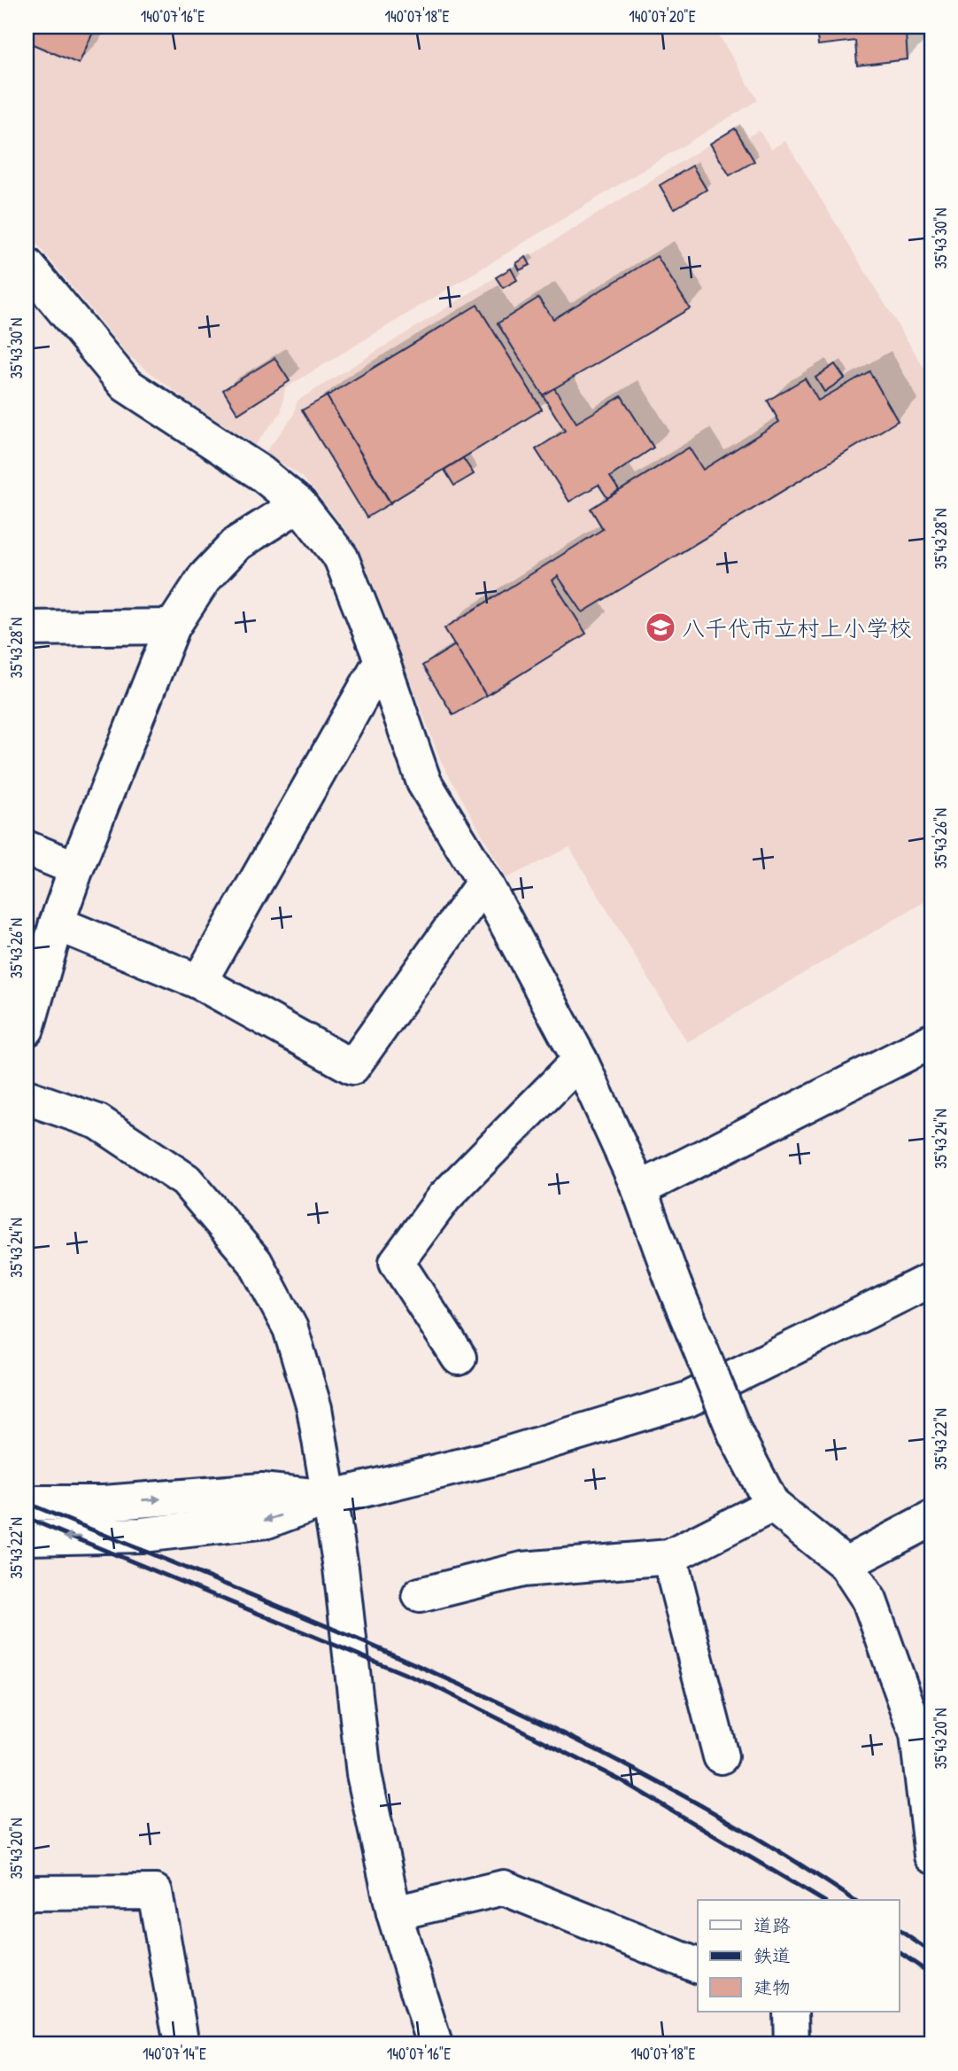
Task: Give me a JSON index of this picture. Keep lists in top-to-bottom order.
{
  "places": {
    "school or university": ["八千代市立村上小学校"]
  },
  "legend": ["道路", "鉄道", "建物"],
  "coordinates": [
    "140°07'16\"E",
    "140°07'18\"E",
    "140°07'20\"E",
    "35°43'30\"N",
    "35°43'28\"N",
    "35°43'26\"N",
    "35°43'24\"N",
    "35°43'22\"N",
    "35°43'20\"N",
    "140°07'14\"E"
  ]
}
